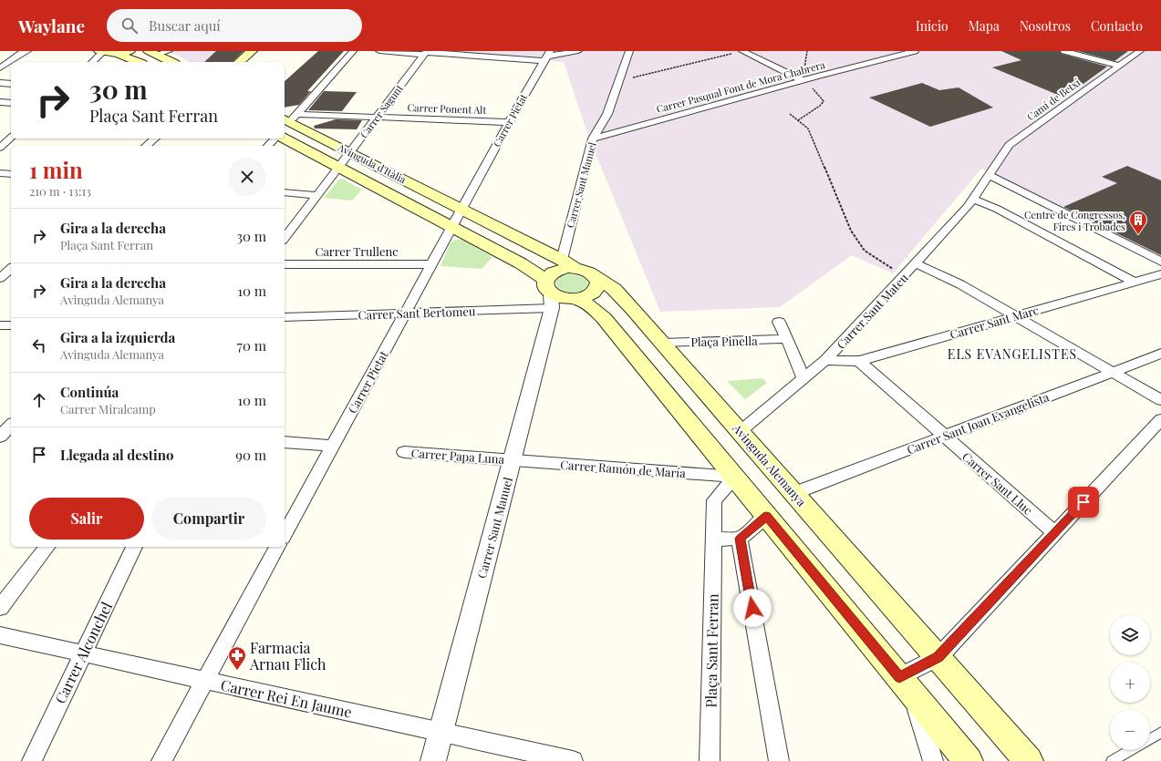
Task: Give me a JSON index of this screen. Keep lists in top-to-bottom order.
{
  "streets": {
    "main road": ["Avinguda d'Itàlia", "Avinguda Alemanya"],
    "street": [
      "Carrer Pasqual Font de Mora Chabrera",
      "Camí de Betxí",
      "Carrer Ponent Alt",
      "Carrer Sagunt",
      "Carrer Pietat",
      "Carrer Sant Manuel",
      "Carrer Trullenc",
      "Carrer Sant Mateu",
      "Carrer Sant Bertomeu",
      "Carrer Sant Marc",
      "Plaça Pinella",
      "Carrer Sant Joan Evangelista",
      "Carrer Papa Luna",
      "Carrer Ramón de María",
      "Carrer Sant Lluc",
      "Plaça Sant Ferran",
      "Carrer Alconchel",
      "Carrer Rei En Jaume"
    ]
  },
  "crossings": [
    ["Carrer Pasqual Font de Mora Chabrera", "Carrer Sant Manuel"],
    ["Camí de Betxí", "Carrer Sant Mateu"],
    ["Carrer Ponent Alt", "Carrer Sagunt"],
    ["Carrer Ponent Alt", "Carrer Pietat"],
    ["Carrer Ponent Alt", "Avinguda d'Itàlia"],
    ["Carrer Sagunt", "Avinguda d'Itàlia"],
    ["Carrer Pietat", "Avinguda d'Itàlia"],
    ["Carrer Pietat", "Carrer Trullenc"],
    ["Carrer Pietat", "Carrer Sant Bertomeu"],
    ["Avinguda d'Itàlia", "Carrer Sant Manuel"],
    ["Avinguda d'Itàlia", "Carrer Sant Bertomeu"],
    ["Avinguda d'Itàlia", "Avinguda Alemanya"],
    ["Carrer Sant Manuel", "Carrer Sant Bertomeu"],
    ["Carrer Sant Manuel", "Carrer Papa Luna"],
    ["Carrer Sant Manuel", "Avinguda Alemanya"],
    ["Carrer Sant Manuel", "Carrer Ramón de María"],
    ["Carrer Sant Manuel", "Carrer Rei En Jaume"],
    ["Carrer Sant Mateu", "Carrer Sant Marc"],
    ["Carrer Sant Mateu", "Avinguda Alemanya"],
    ["Carrer Sant Bertomeu", "Avinguda Alemanya"],
    ["Carrer Sant Marc", "Carrer Sant Lluc"],
    ["Plaça Pinella", "Avinguda Alemanya"],
    ["Carrer Sant Joan Evangelista", "Avinguda Alemanya"],
    ["Carrer Sant Joan Evangelista", "Carrer Sant Lluc"],
    ["Carrer Papa Luna", "Carrer Ramón de María"],
    ["Carrer Ramón de María", "Plaça Sant Ferran"],
    ["Carrer Alconchel", "Carrer Rei En Jaume"]
  ],
  "districts": ["ELS EVANGELISTES"],
  "places": {
    "building": ["Centre de Congressos, Fires i Trobades"],
    "pharmacy": ["Farmacia Arnau Flich"]
  },
  "page": {
    "header": "Waylane",
    "search": "Buscar aquí",
    "nav": [
      "Inicio",
      "Mapa",
      "Nosotros",
      "Contacto"
    ],
    "turn": ["30 m", "Plaça Sant Ferran"],
    "heading": ["1 min", "210 m · 13:13"],
    "list": [
      {
        "name": "Gira a la derecha",
        "note": "Plaça Sant Ferran",
        "value": "30 m"
      },
      {
        "name": "Gira a la derecha",
        "note": "Avinguda Alemanya",
        "value": "10 m"
      },
      {
        "name": "Gira a la izquierda",
        "note": "Avinguda Alemanya",
        "value": "70 m"
      },
      {
        "name": "Continúa",
        "note": "Carrer Miralcamp",
        "value": "10 m"
      },
      {
        "name": "Llegada al destino",
        "value": "90 m"
      }
    ],
    "buttons": ["Salir", "Compartir"],
    "map_buttons": ["+", "−"]
  }
}
